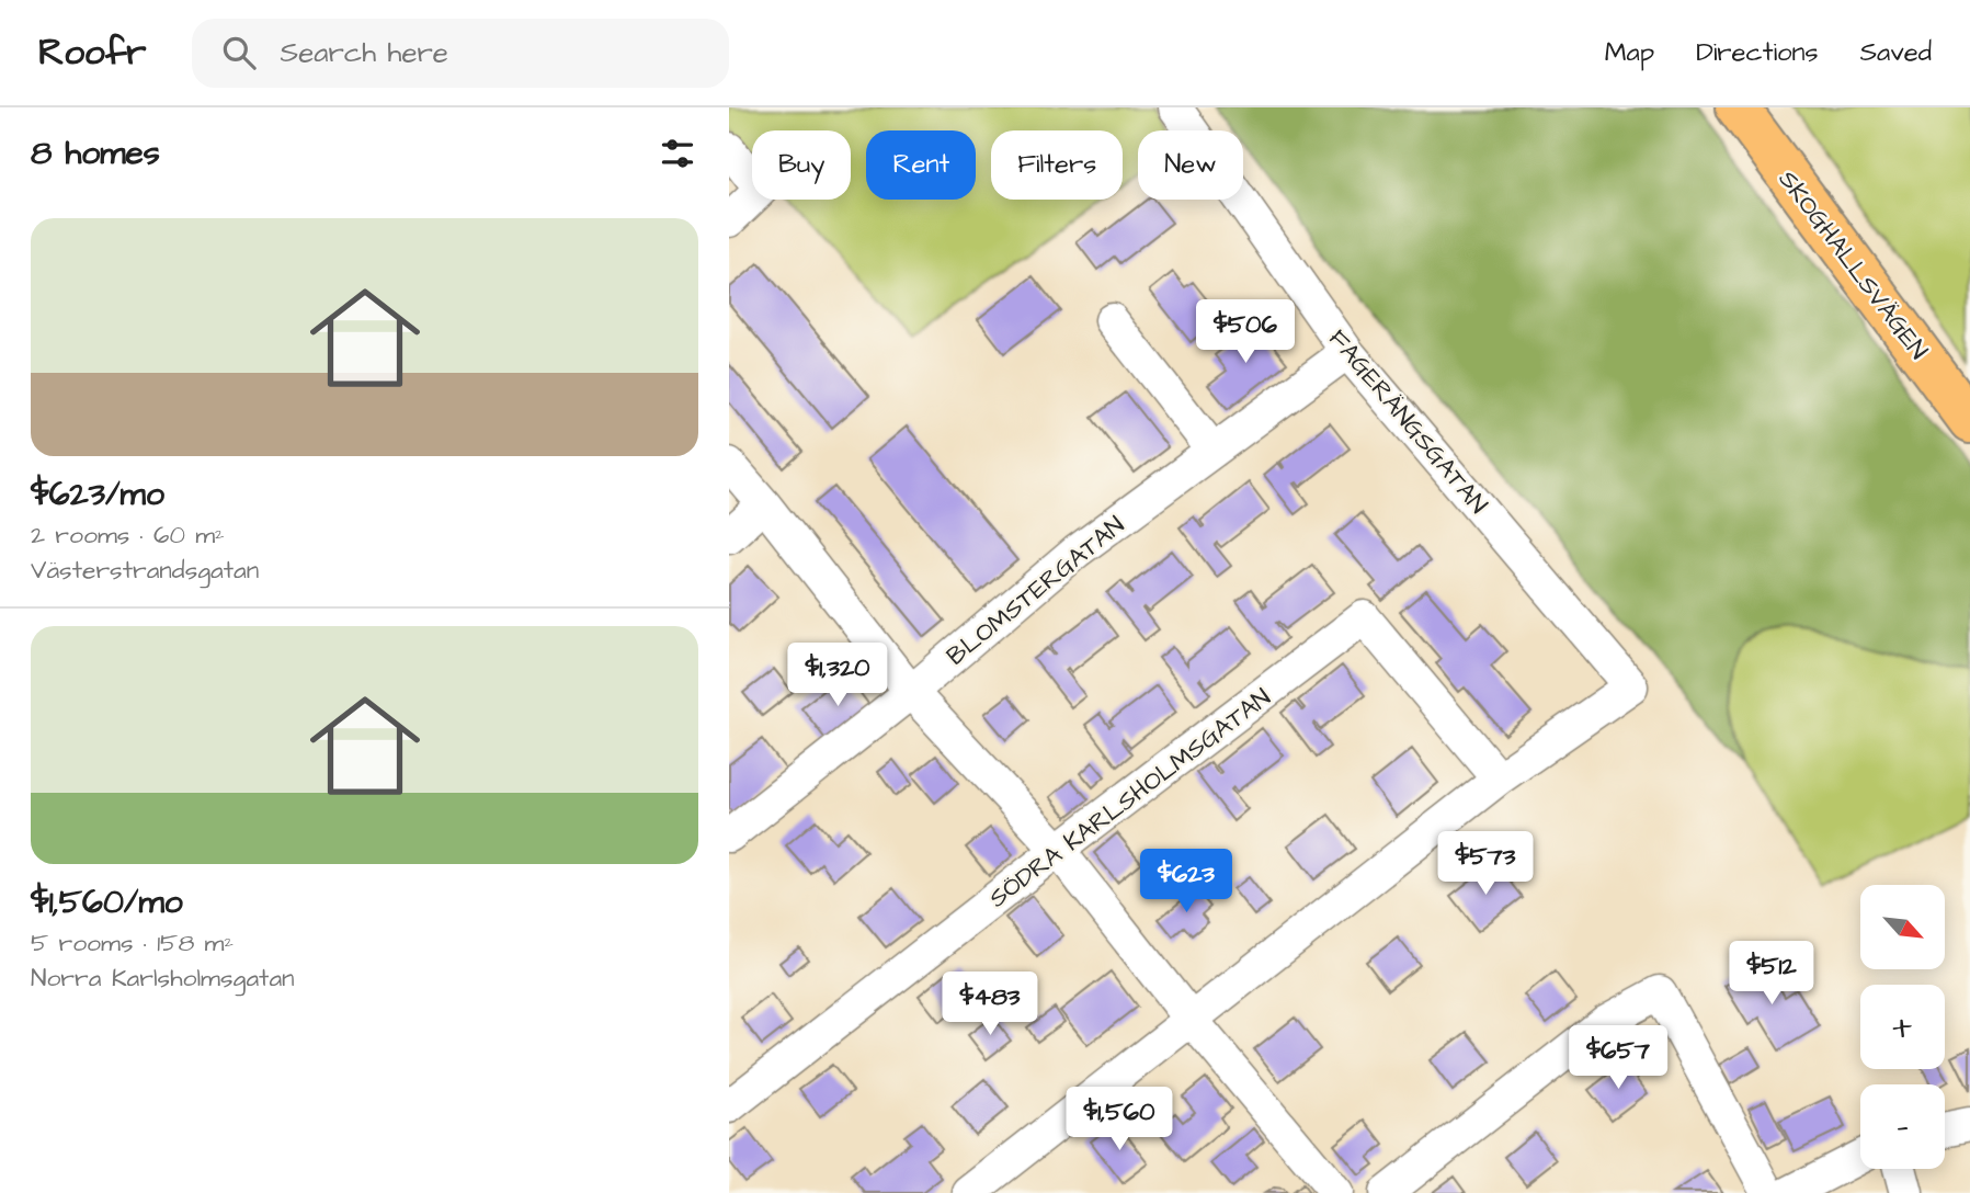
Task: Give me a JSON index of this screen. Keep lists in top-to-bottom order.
{
  "streets": {
    "main road": ["SKOGHALLSVÄGEN"],
    "street": ["FAGERÄNGSGATAN", "BLOMSTERGATAN", "SÖDRA KARLSHOLMSGATAN"]
  },
  "crossings": [
    ["FAGERÄNGSGATAN", "BLOMSTERGATAN"],
    ["FAGERÄNGSGATAN", "SÖDRA KARLSHOLMSGATAN"]
  ],
  "north": "bottom right",
  "page": {
    "header": "Roofr",
    "search": "Search here",
    "nav": ["Map", "Directions", "Saved"],
    "heading": "8 homes",
    "chip": [
      "Buy",
      "Rent",
      "Filters",
      "New"
    ],
    "list": [
      {
        "name": "$623/mo",
        "note": "2 rooms · 60 m² · Västerstrandsgatan"
      },
      {
        "name": "$1,560/mo",
        "note": "5 rooms · 158 m² · Norra Karlsholmsgatan"
      }
    ],
    "price": [
      "$506",
      "$1,320",
      "$573",
      "$623",
      "$512",
      "$483",
      "$657",
      "$1,560"
    ],
    "map_buttons": ["+", "−"]
  }
}
